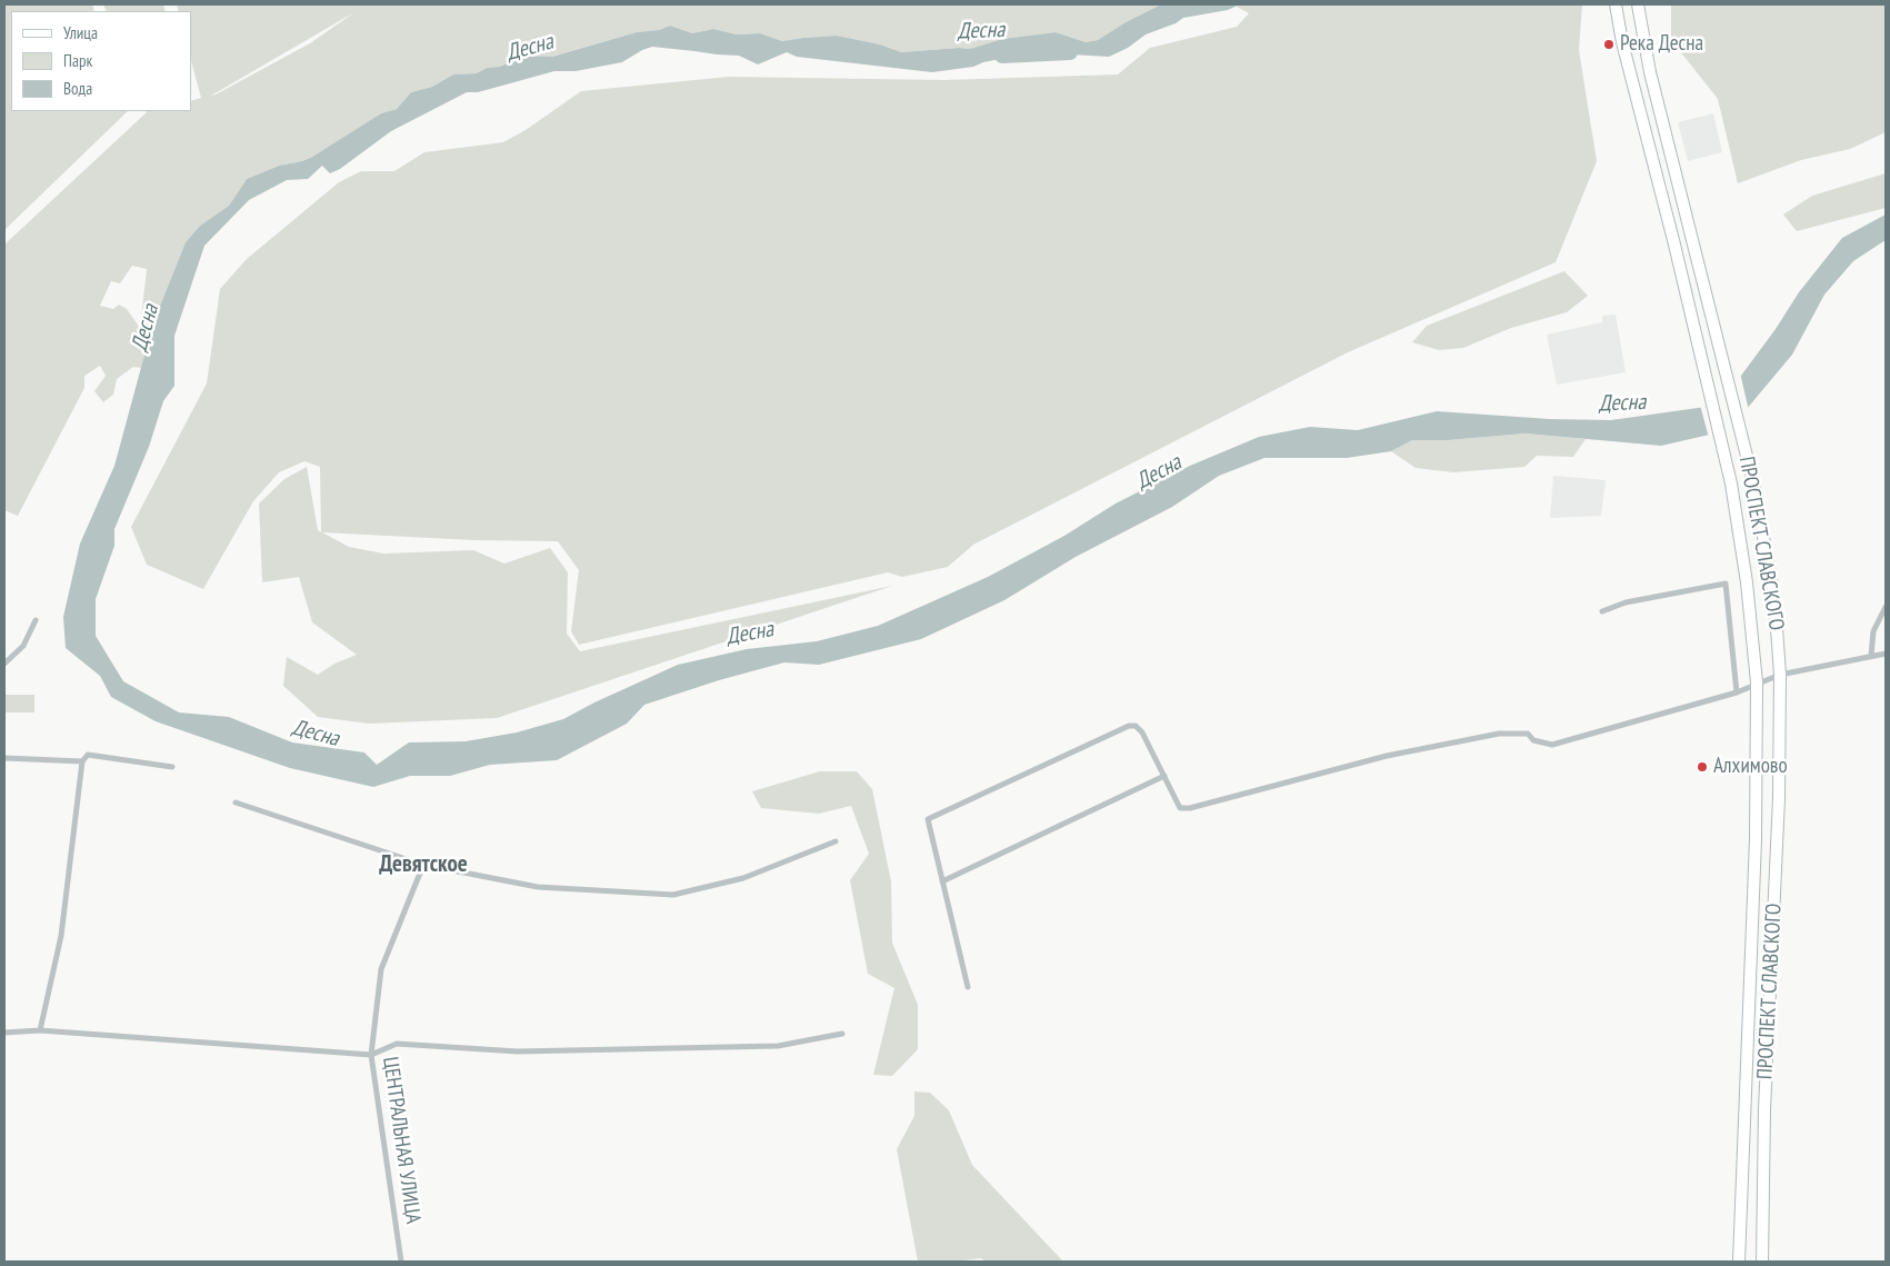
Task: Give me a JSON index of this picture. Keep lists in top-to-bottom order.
{
  "streets": {
    "main road": ["ПРОСПЕКТ СЛАВСКОГО"],
    "street": ["ЦЕНТРАЛЬНАЯ УЛИЦА"]
  },
  "districts": ["Девятское"],
  "water": ["Десна"],
  "places": ["Река Десна", "Алхимово"],
  "legend": ["Улица", "Парк", "Вода"]
}
